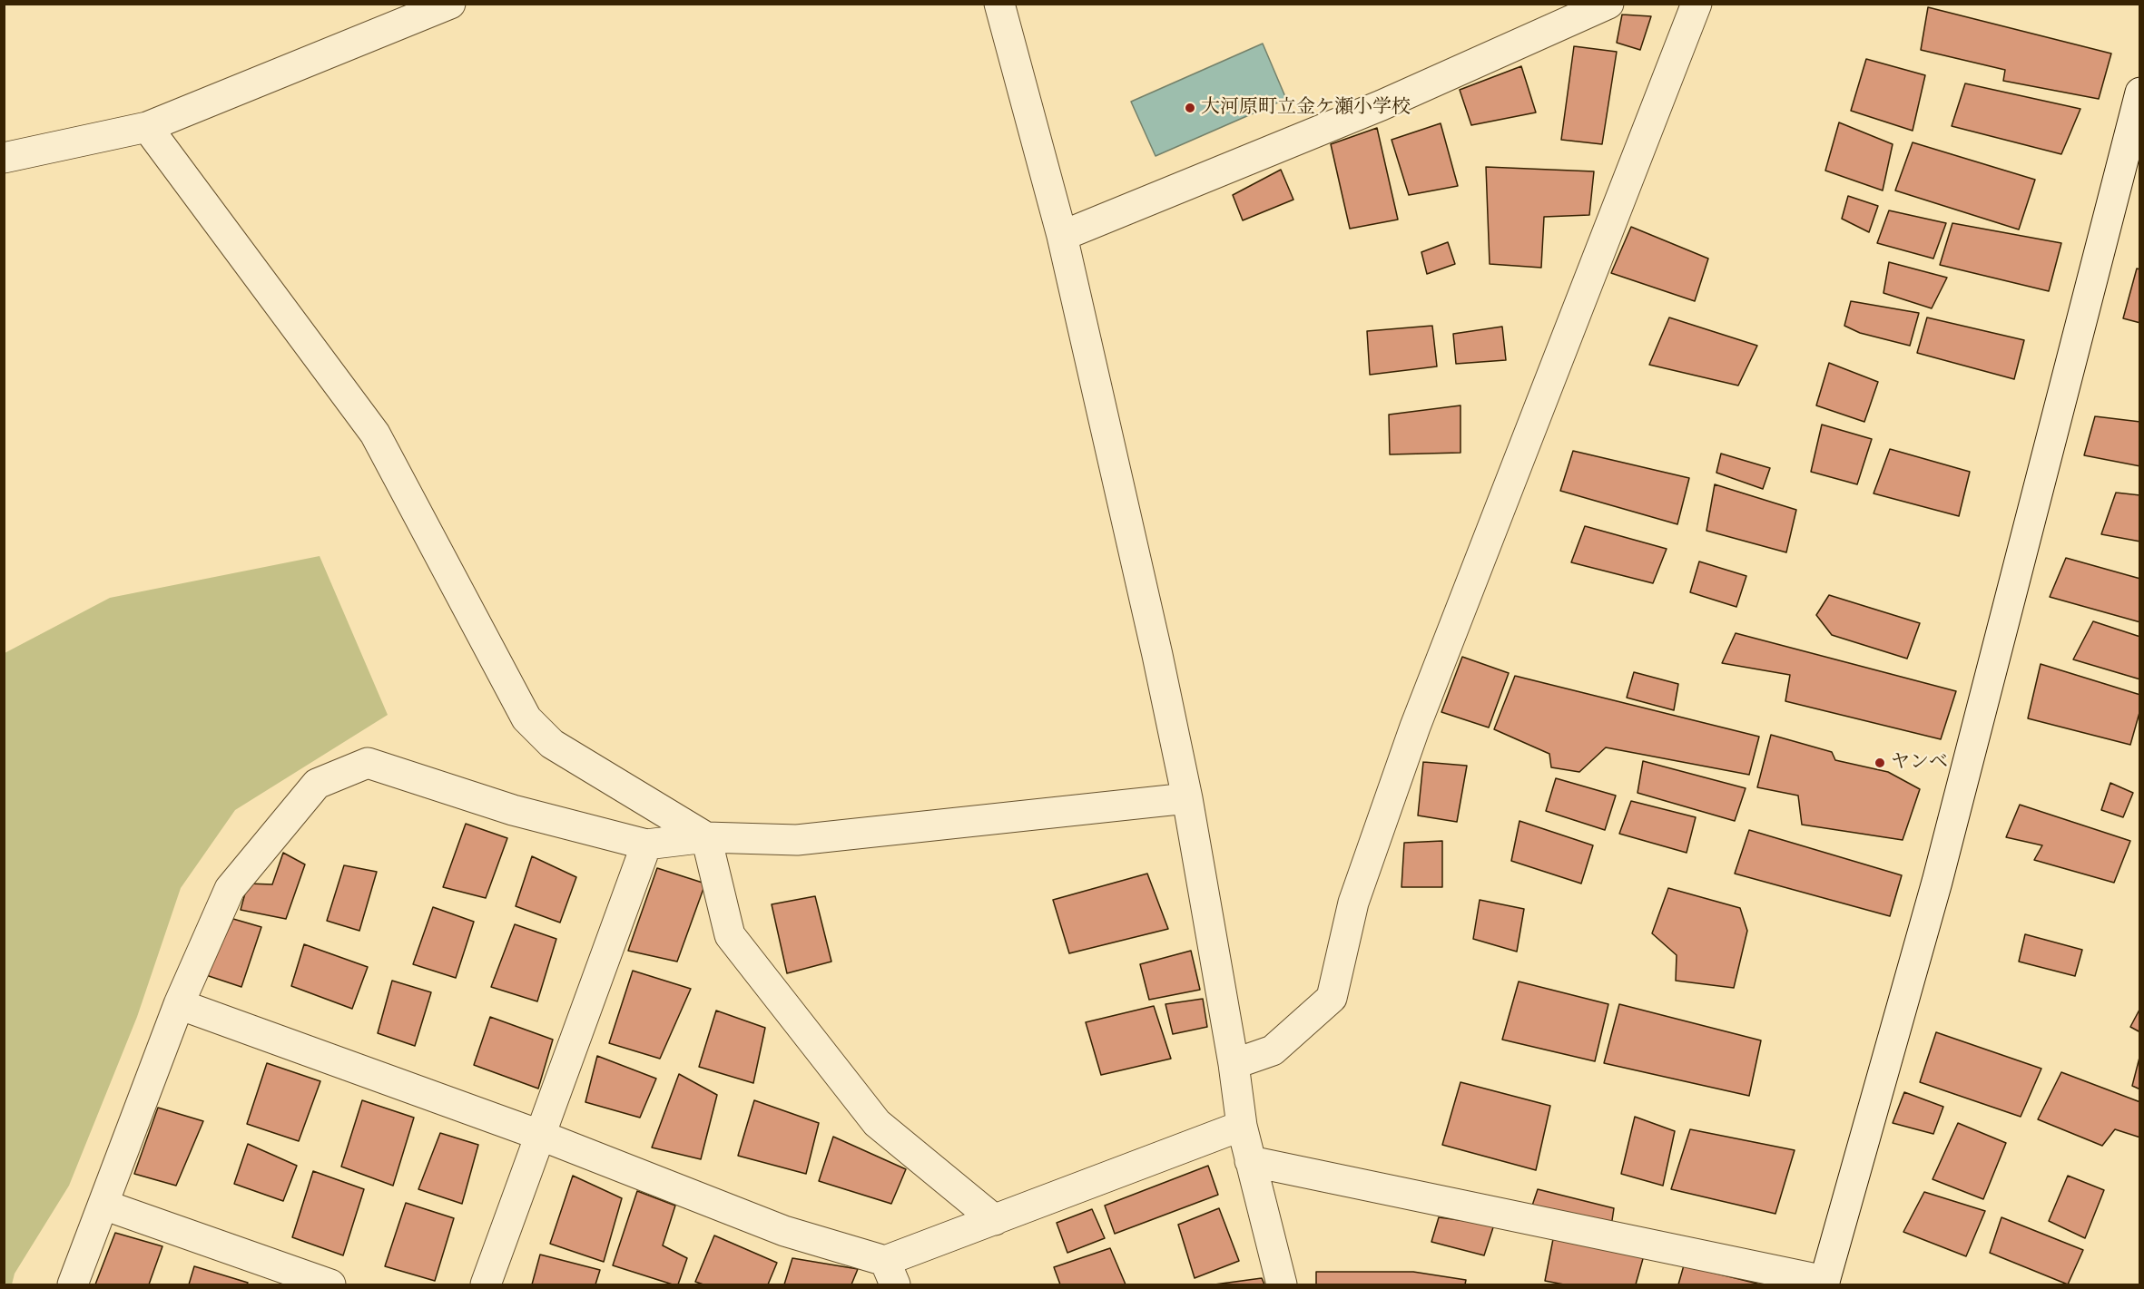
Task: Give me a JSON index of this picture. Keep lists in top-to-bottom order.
{
  "places": ["大河原町立金ケ瀬小学校", "ヤンベ"]
}
